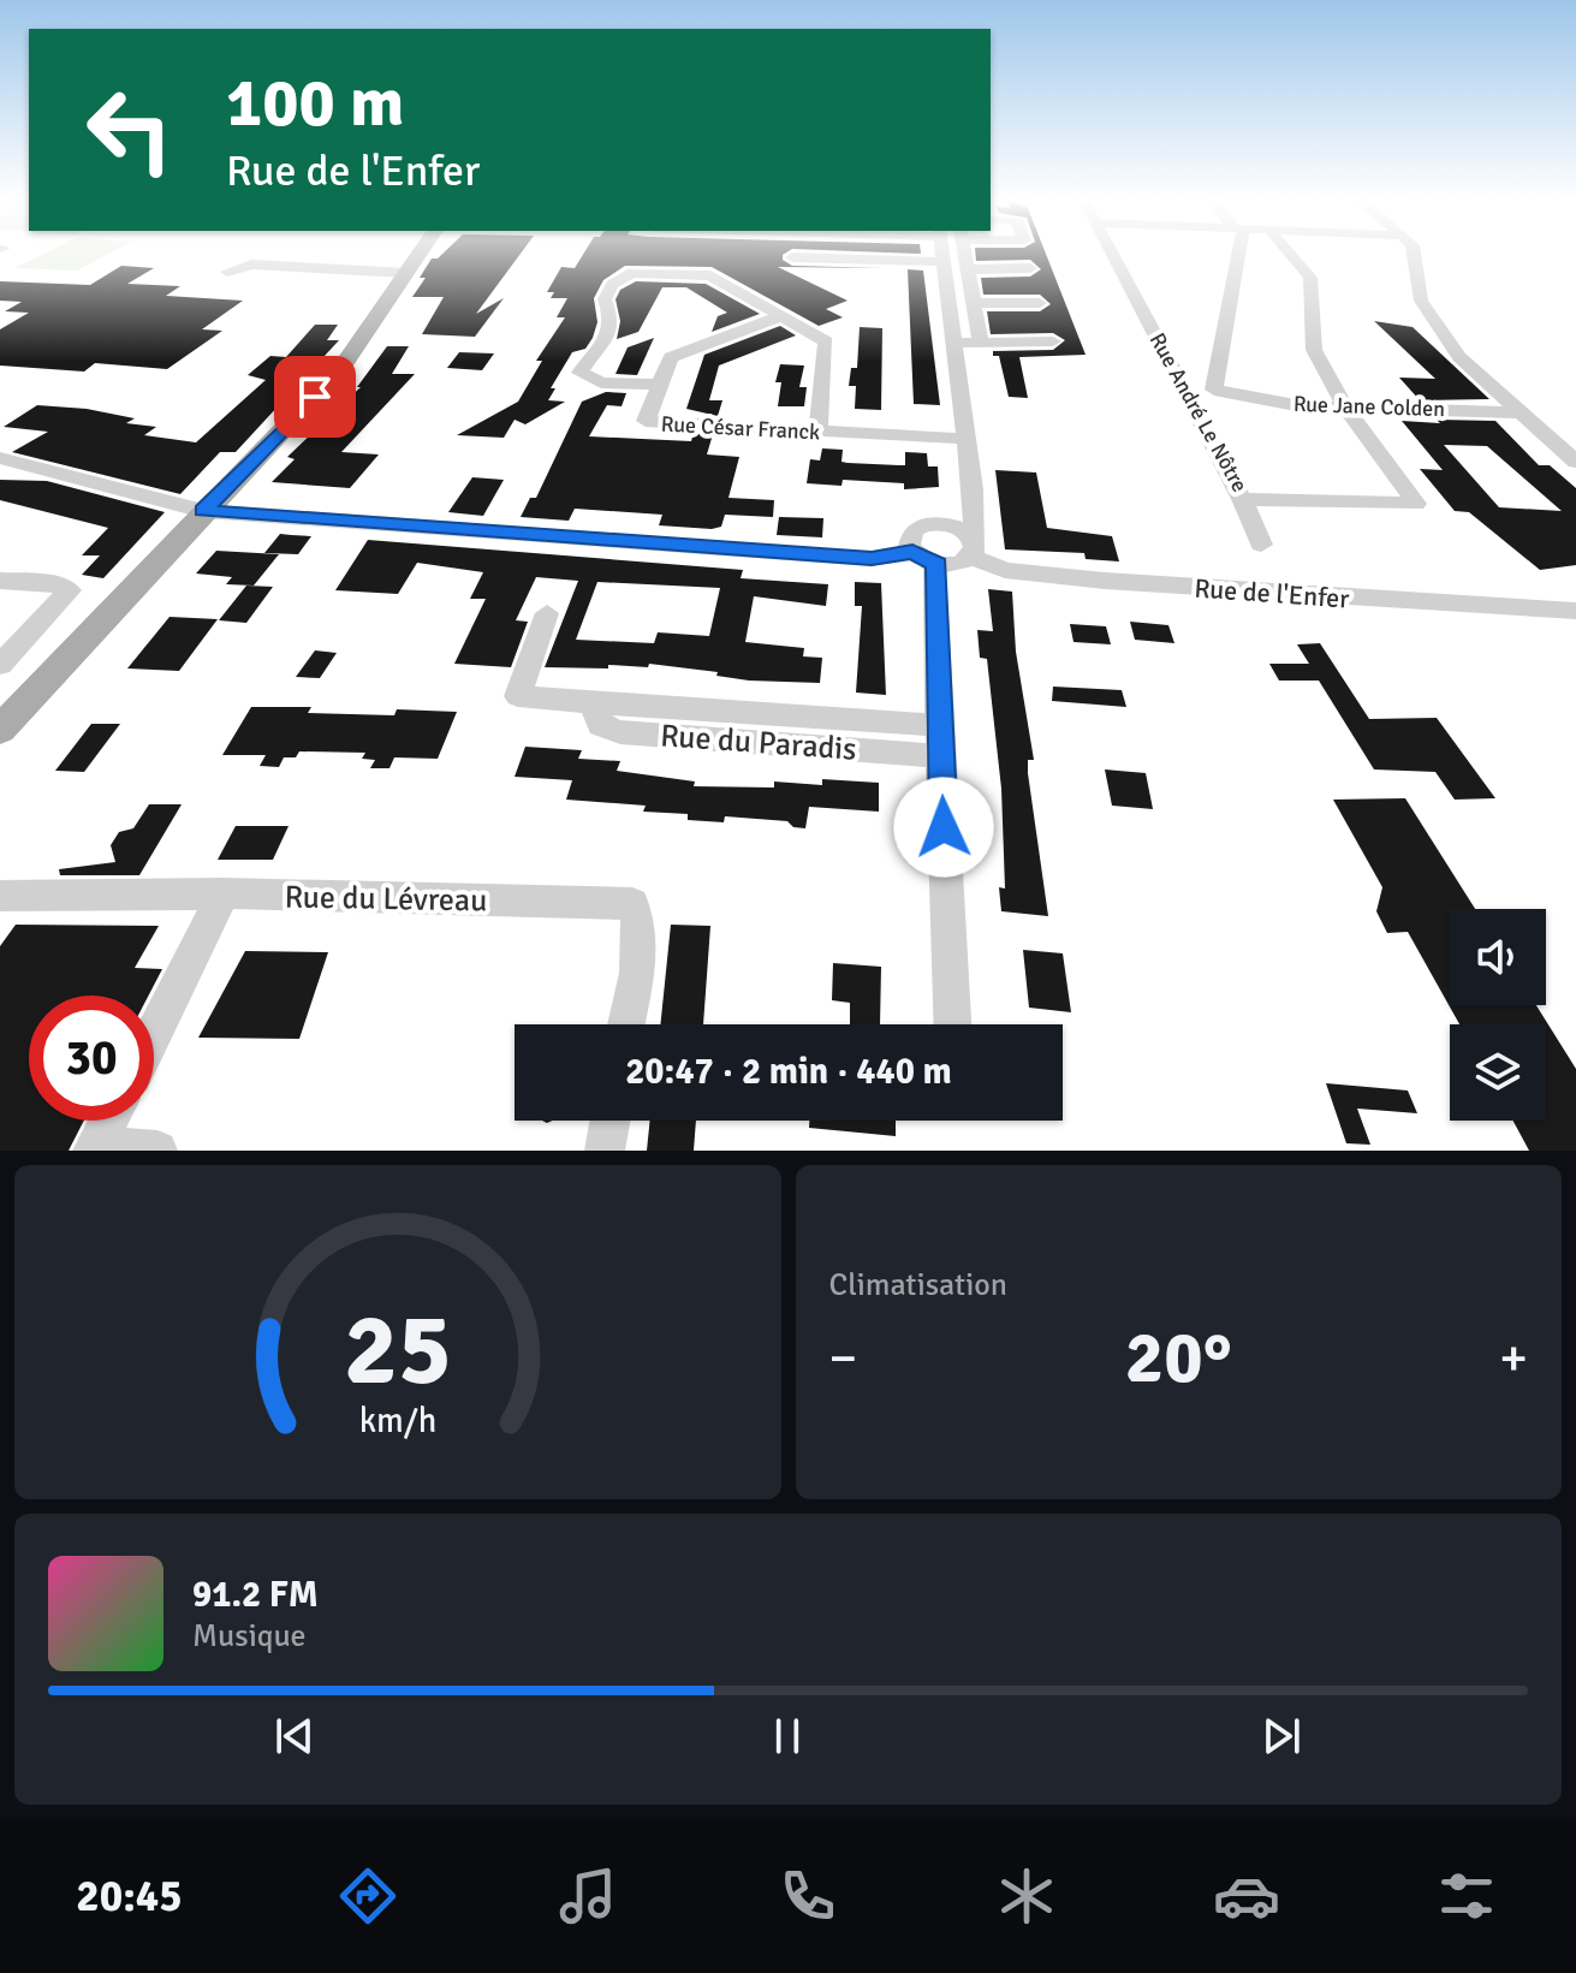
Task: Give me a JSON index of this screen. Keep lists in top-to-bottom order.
{
  "streets": {
    "street": [
      "Rue Jane Colden",
      "Rue André Le Nôtre",
      "Rue César Franck",
      "Rue de l'Enfer",
      "Rue du Paradis",
      "Rue du Lévreau"
    ]
  },
  "crossings": [
    ["Rue Jane Colden", "Rue André Le Nôtre"]
  ],
  "page": {
    "turn": ["100 m", "Rue de l'Enfer"],
    "limit": "30",
    "trip": "20:47 · 2 min · 440 m",
    "tile": "Climatisation",
    "heat": ["−", "20°", "+"],
    "song": ["91.2 FM", "Musique"],
    "tabs": "20:45",
    "gauge": ["25", "km/h"]
  }
}
